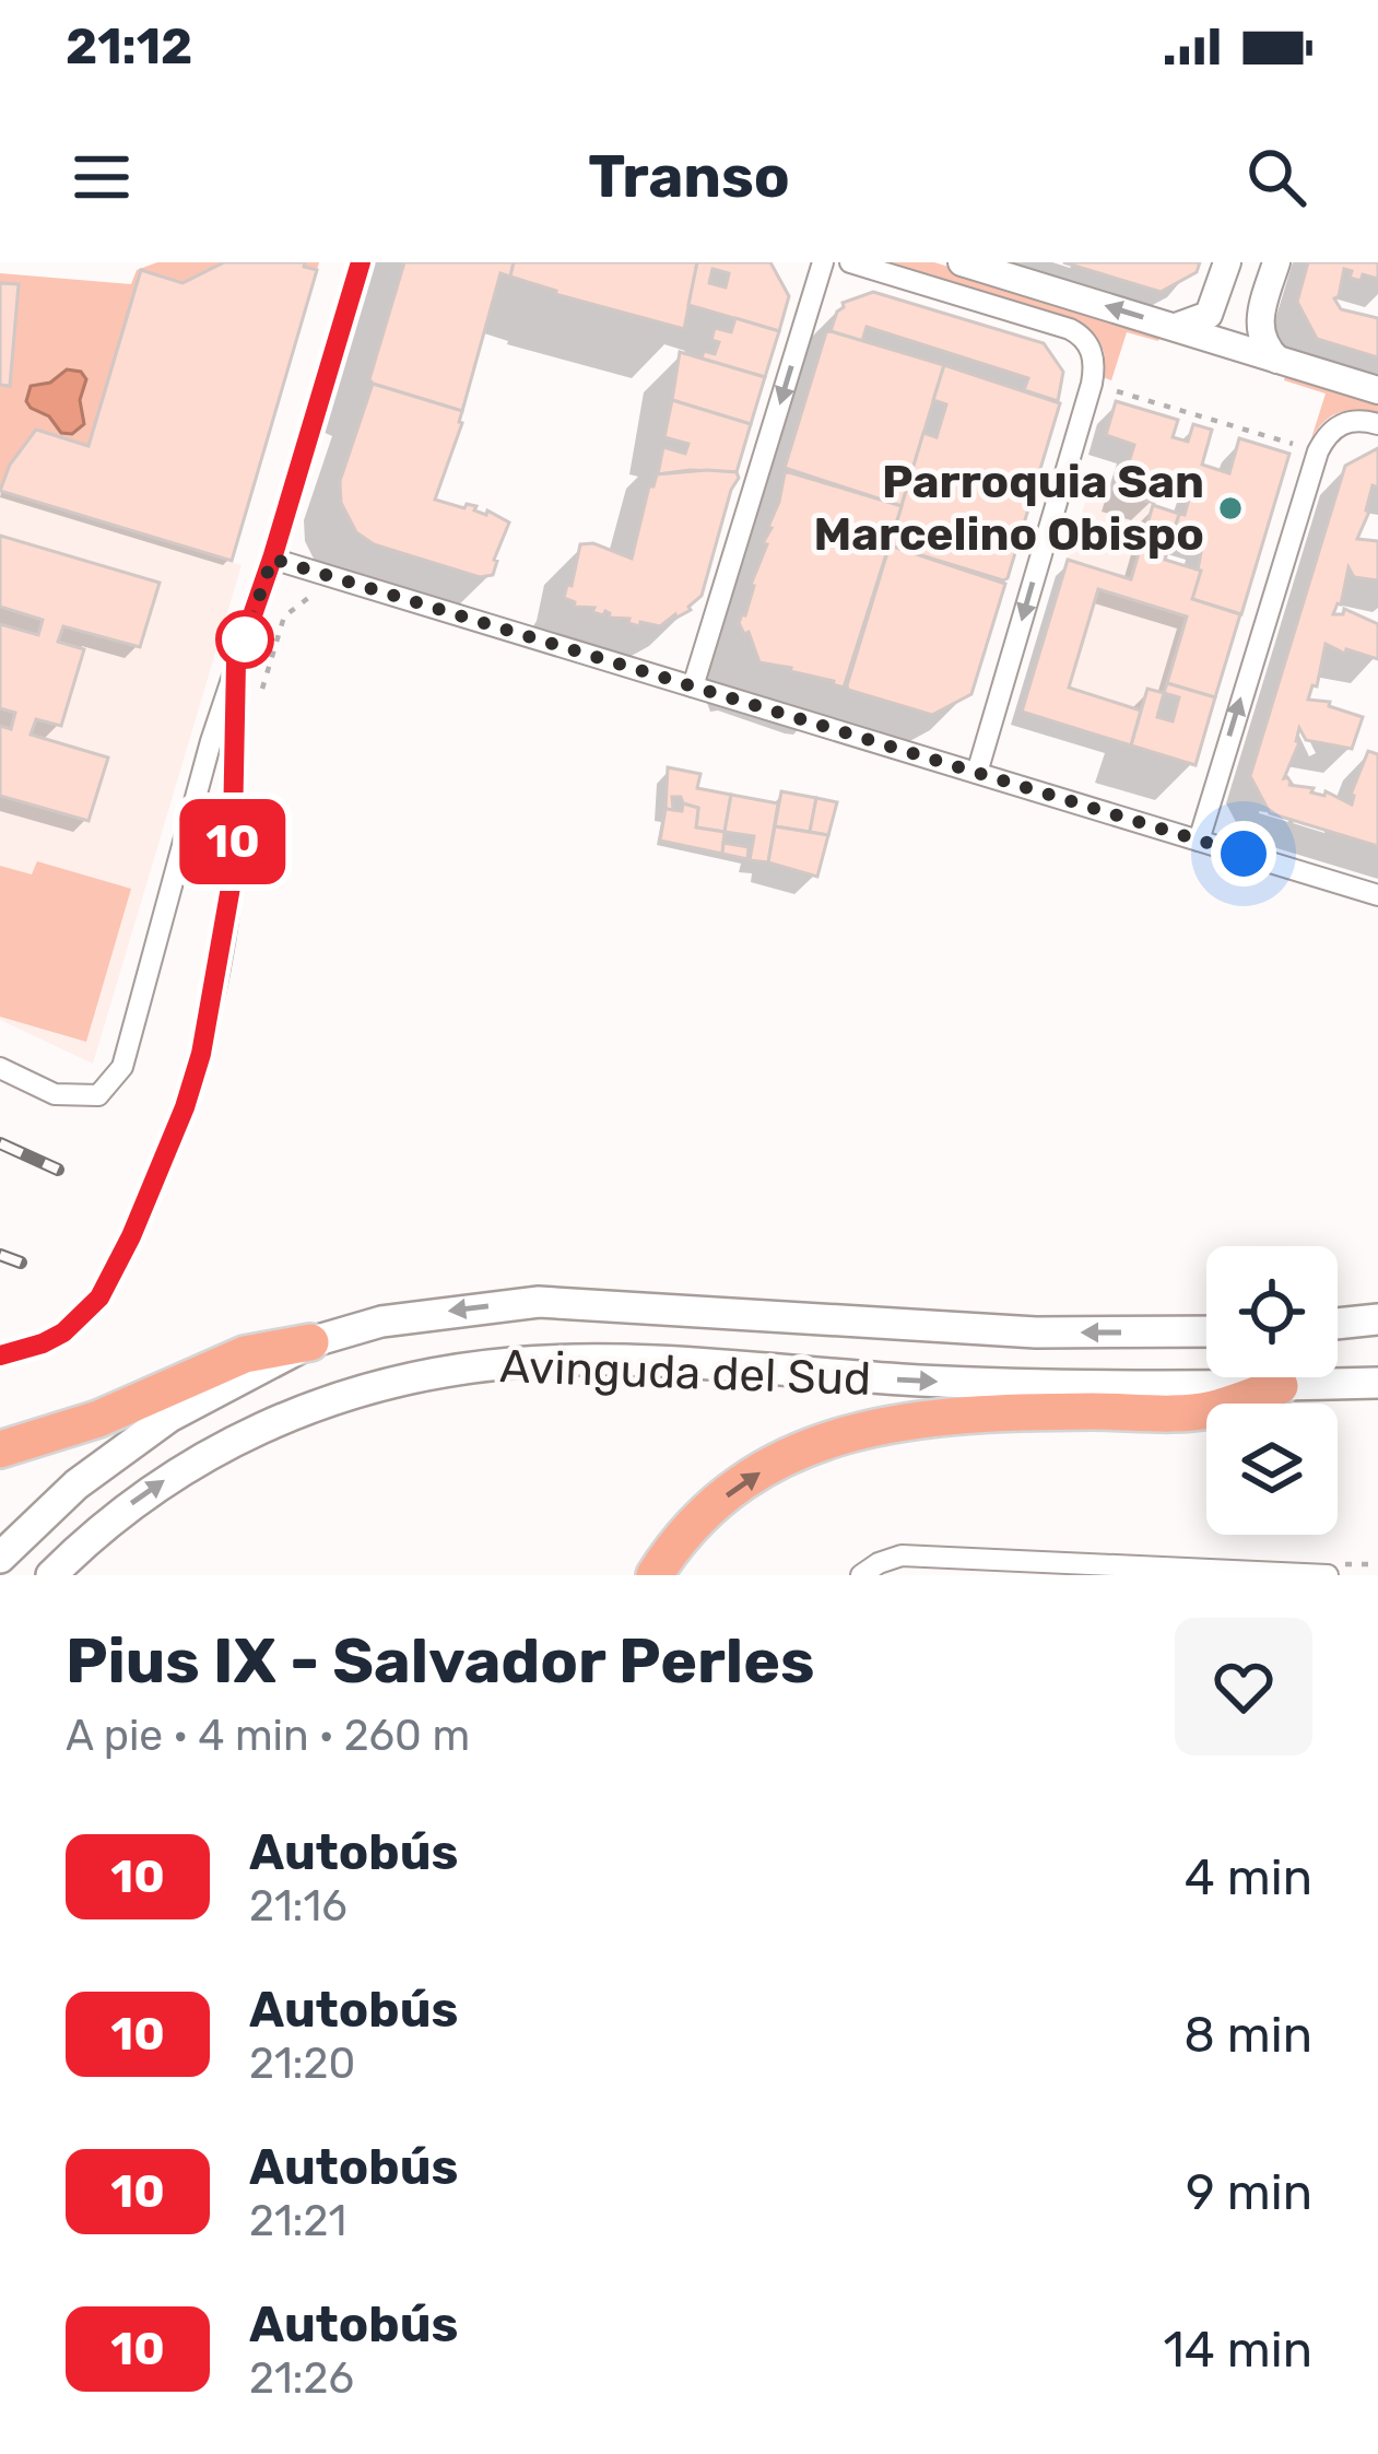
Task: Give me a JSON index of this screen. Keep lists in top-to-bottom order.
{
  "streets": {
    "main road": ["Avinguda del Sud"]
  },
  "places": ["Parroquia San Marcelino Obispo"],
  "lines": ["bus line 10"],
  "page": {
    "status": "21:12",
    "header": "Transo",
    "on_map": "10",
    "heading": ["Pius IX - Salvador Perles", "A pie · 4 min · 260 m"],
    "list": [
      {
        "mark": "10",
        "name": "Autobús",
        "note": "21:16",
        "value": "4 min"
      },
      {
        "mark": "10",
        "name": "Autobús",
        "note": "21:20",
        "value": "8 min"
      },
      {
        "mark": "10",
        "name": "Autobús",
        "note": "21:21",
        "value": "9 min"
      },
      {
        "mark": "10",
        "name": "Autobús",
        "note": "21:26",
        "value": "14 min"
      }
    ]
  }
}
